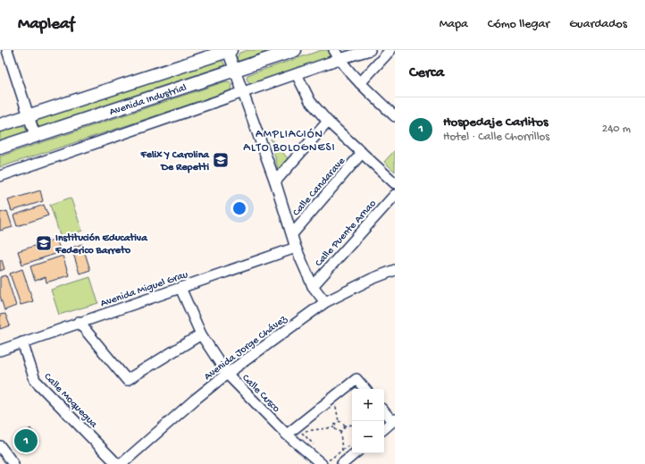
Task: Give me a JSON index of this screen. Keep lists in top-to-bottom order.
{
  "streets": {
    "main road": ["Avenida Industrial"],
    "street": [
      "Calle Candarave",
      "Calle Puente Arnao",
      "Avenida Miguel Grau",
      "Avenida Jorge Chávez",
      "Calle Cusco",
      "Calle Moquegua"
    ]
  },
  "crossings": [
    ["Avenida Miguel Grau", "Calle Cusco"],
    ["Avenida Miguel Grau", "Calle Moquegua"],
    ["Avenida Jorge Chávez", "Calle Cusco"]
  ],
  "districts": ["AMPLIACIÓN ALTO BOLOGNESI"],
  "places": {
    "school or university": ["Felix Y Carolina De Repetti", "Institución Educativa Federico Barreto"]
  },
  "page": {
    "header": "Mapleaf",
    "nav": ["Mapa", "Cómo llegar", "Guardados"],
    "heading": "Cerca",
    "list": [
      {
        "mark": "1",
        "name": "Hospedaje Carlitos",
        "note": "Hotel · Calle Chorrillos",
        "value": "240 m"
      }
    ],
    "map_buttons": ["+", "−"],
    "pins": "1"
  }
}
